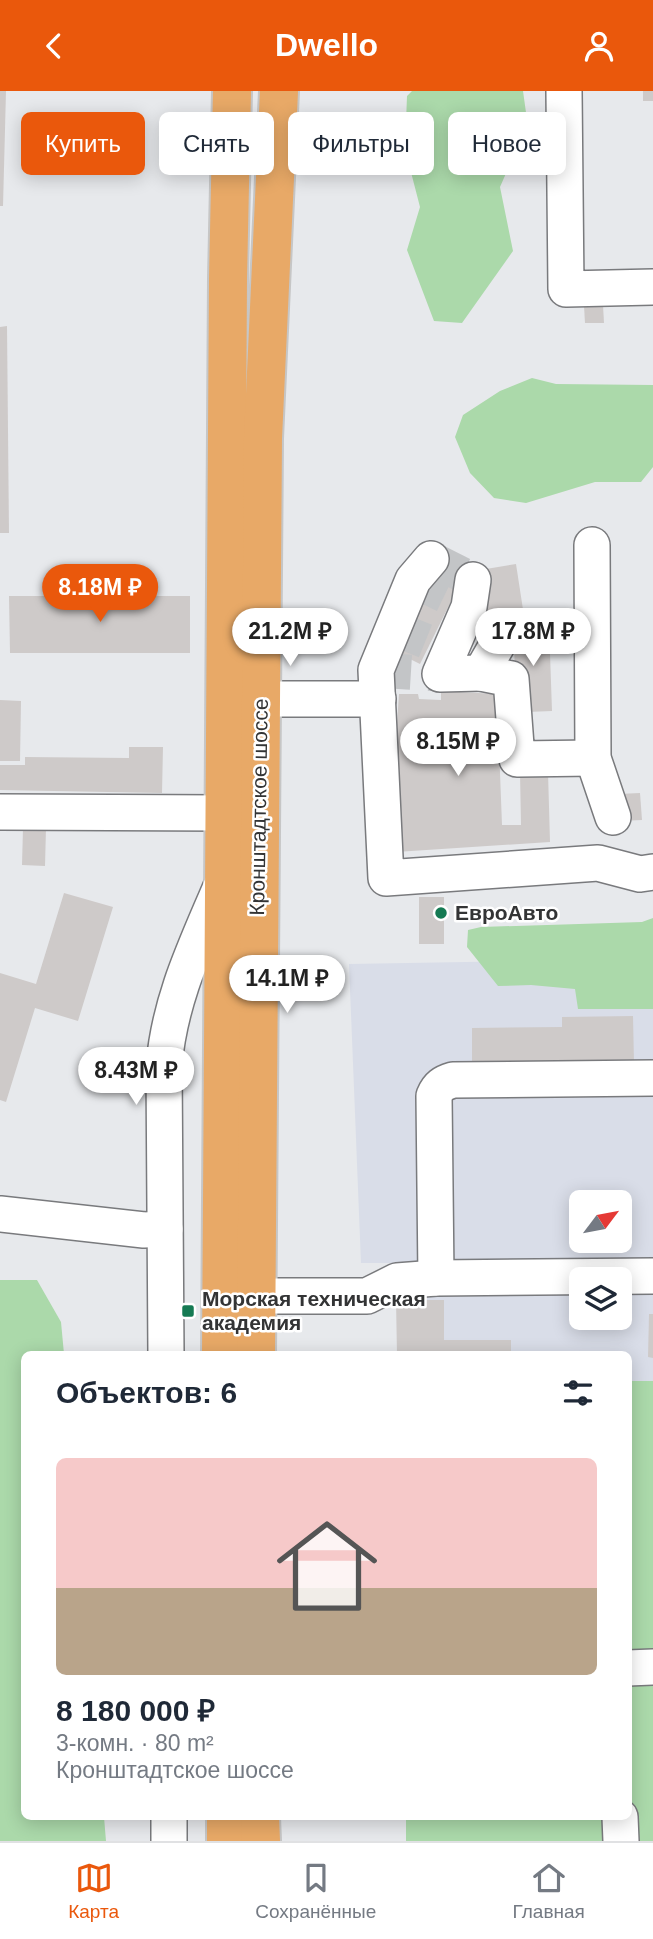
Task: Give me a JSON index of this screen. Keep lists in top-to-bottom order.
{
  "streets": {
    "main road": ["Кронштадтское шоссе"]
  },
  "places": {
    "other": ["ЕвроАвто"],
    "transit": ["Морская техническая академия"]
  },
  "north": "top right",
  "page": {
    "header": "Dwello",
    "chip": [
      "Купить",
      "Снять",
      "Фильтры",
      "Новое"
    ],
    "price": [
      "8.18M ₽",
      "21.2M ₽",
      "17.8M ₽",
      "8.15M ₽",
      "14.1M ₽",
      "8.43M ₽"
    ],
    "heading": "Объектов: 6",
    "list": [
      {
        "name": "8 180 000 ₽",
        "note": "3-комн. · 80 m² · Кронштадтское шоссе"
      }
    ],
    "tabs": ["Карта", "Сохранённые", "Главная"]
  }
}
